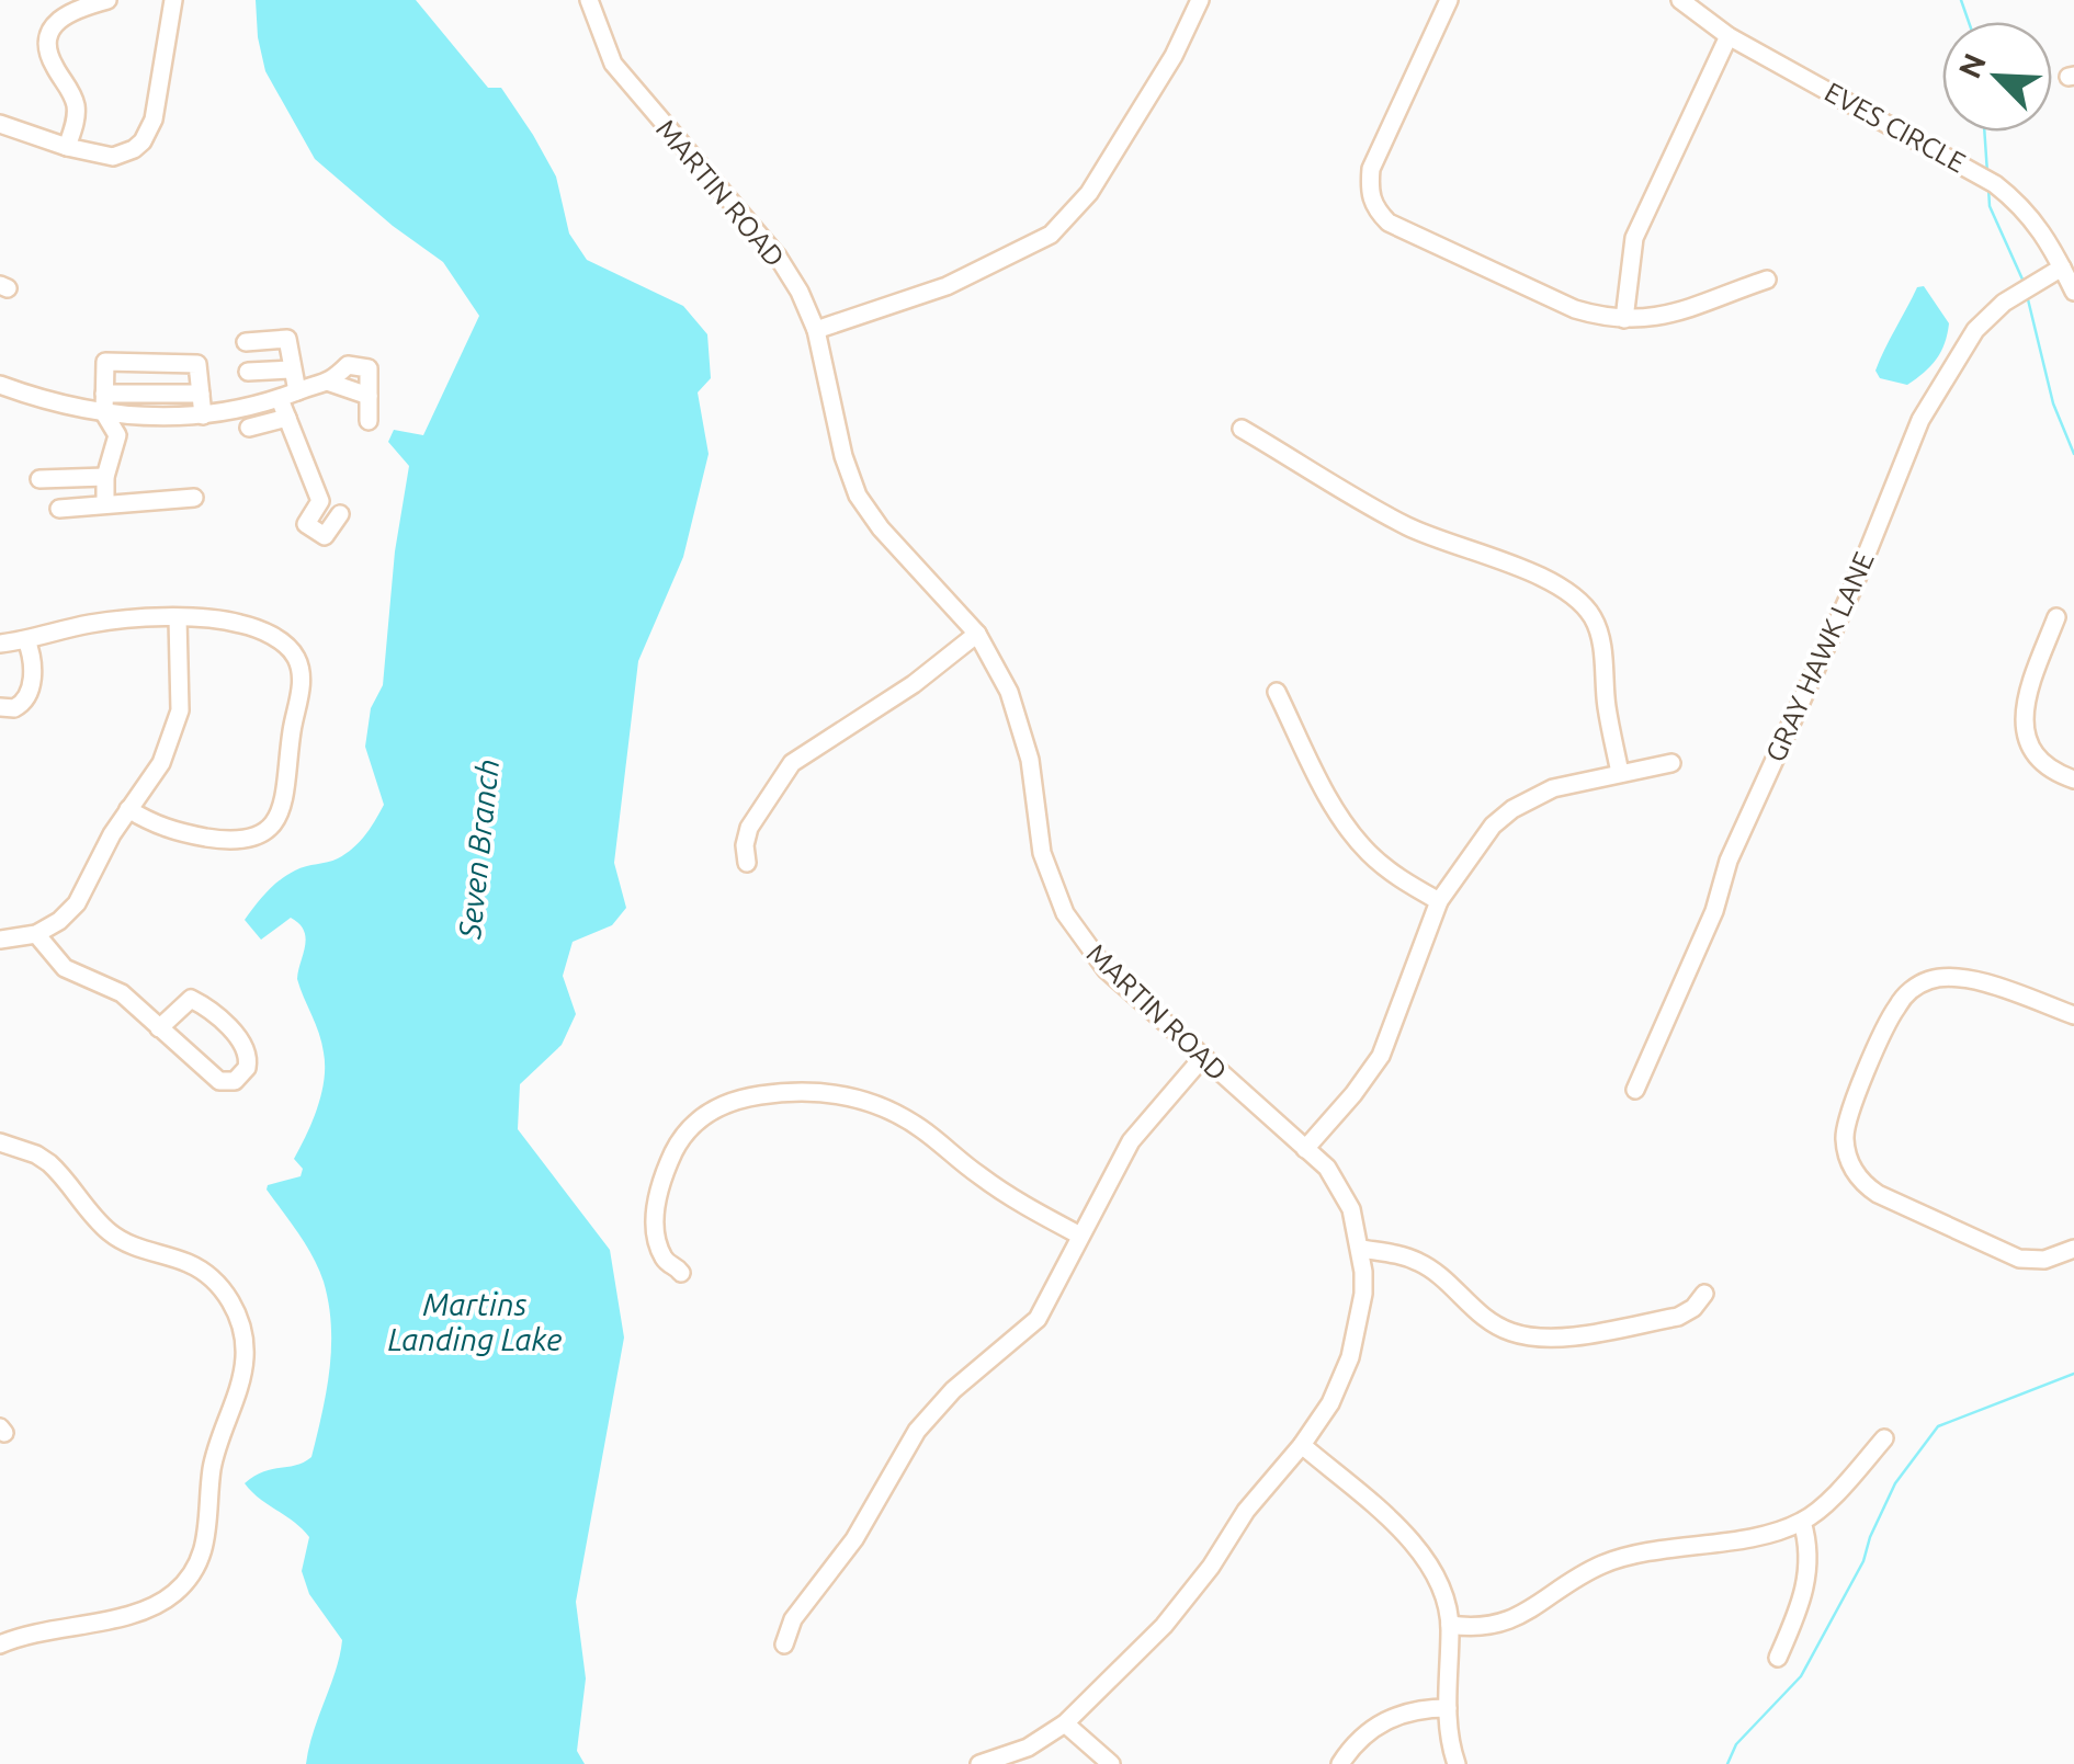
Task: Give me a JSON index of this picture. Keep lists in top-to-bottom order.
{
  "streets": {
    "street": ["EVES CIRCLE", "MARTIN ROAD", "GRAY HAWK LANE"]
  },
  "crossings": [
    ["EVES CIRCLE", "GRAY HAWK LANE"]
  ],
  "water": ["Seven Branch", "Martins Landing Lake"],
  "north": "top left"
}
